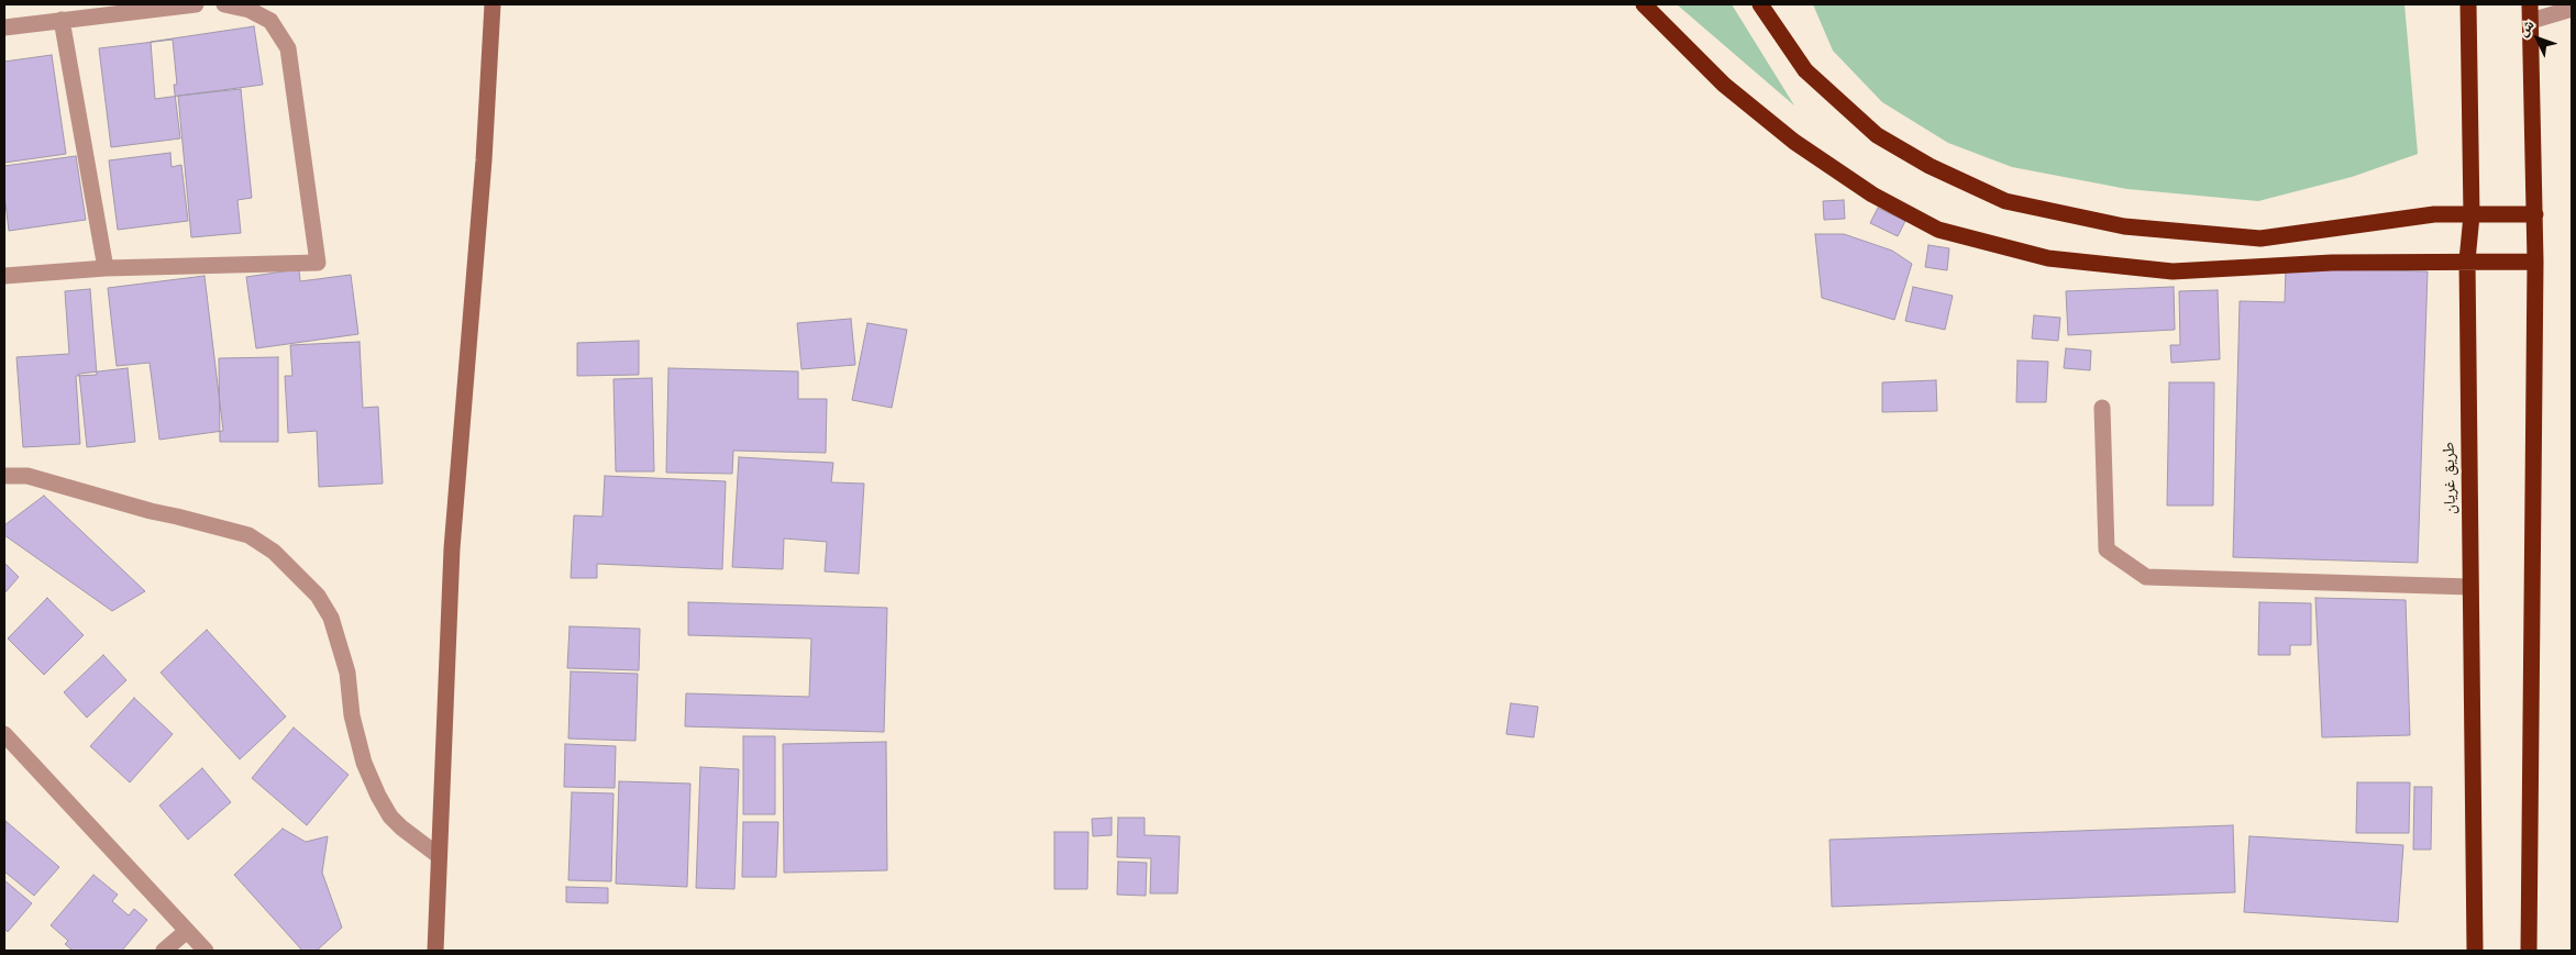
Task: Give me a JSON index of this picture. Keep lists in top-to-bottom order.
{
  "streets": {
    "highway": ["طريق غريان"]
  },
  "north": "top left"
}
